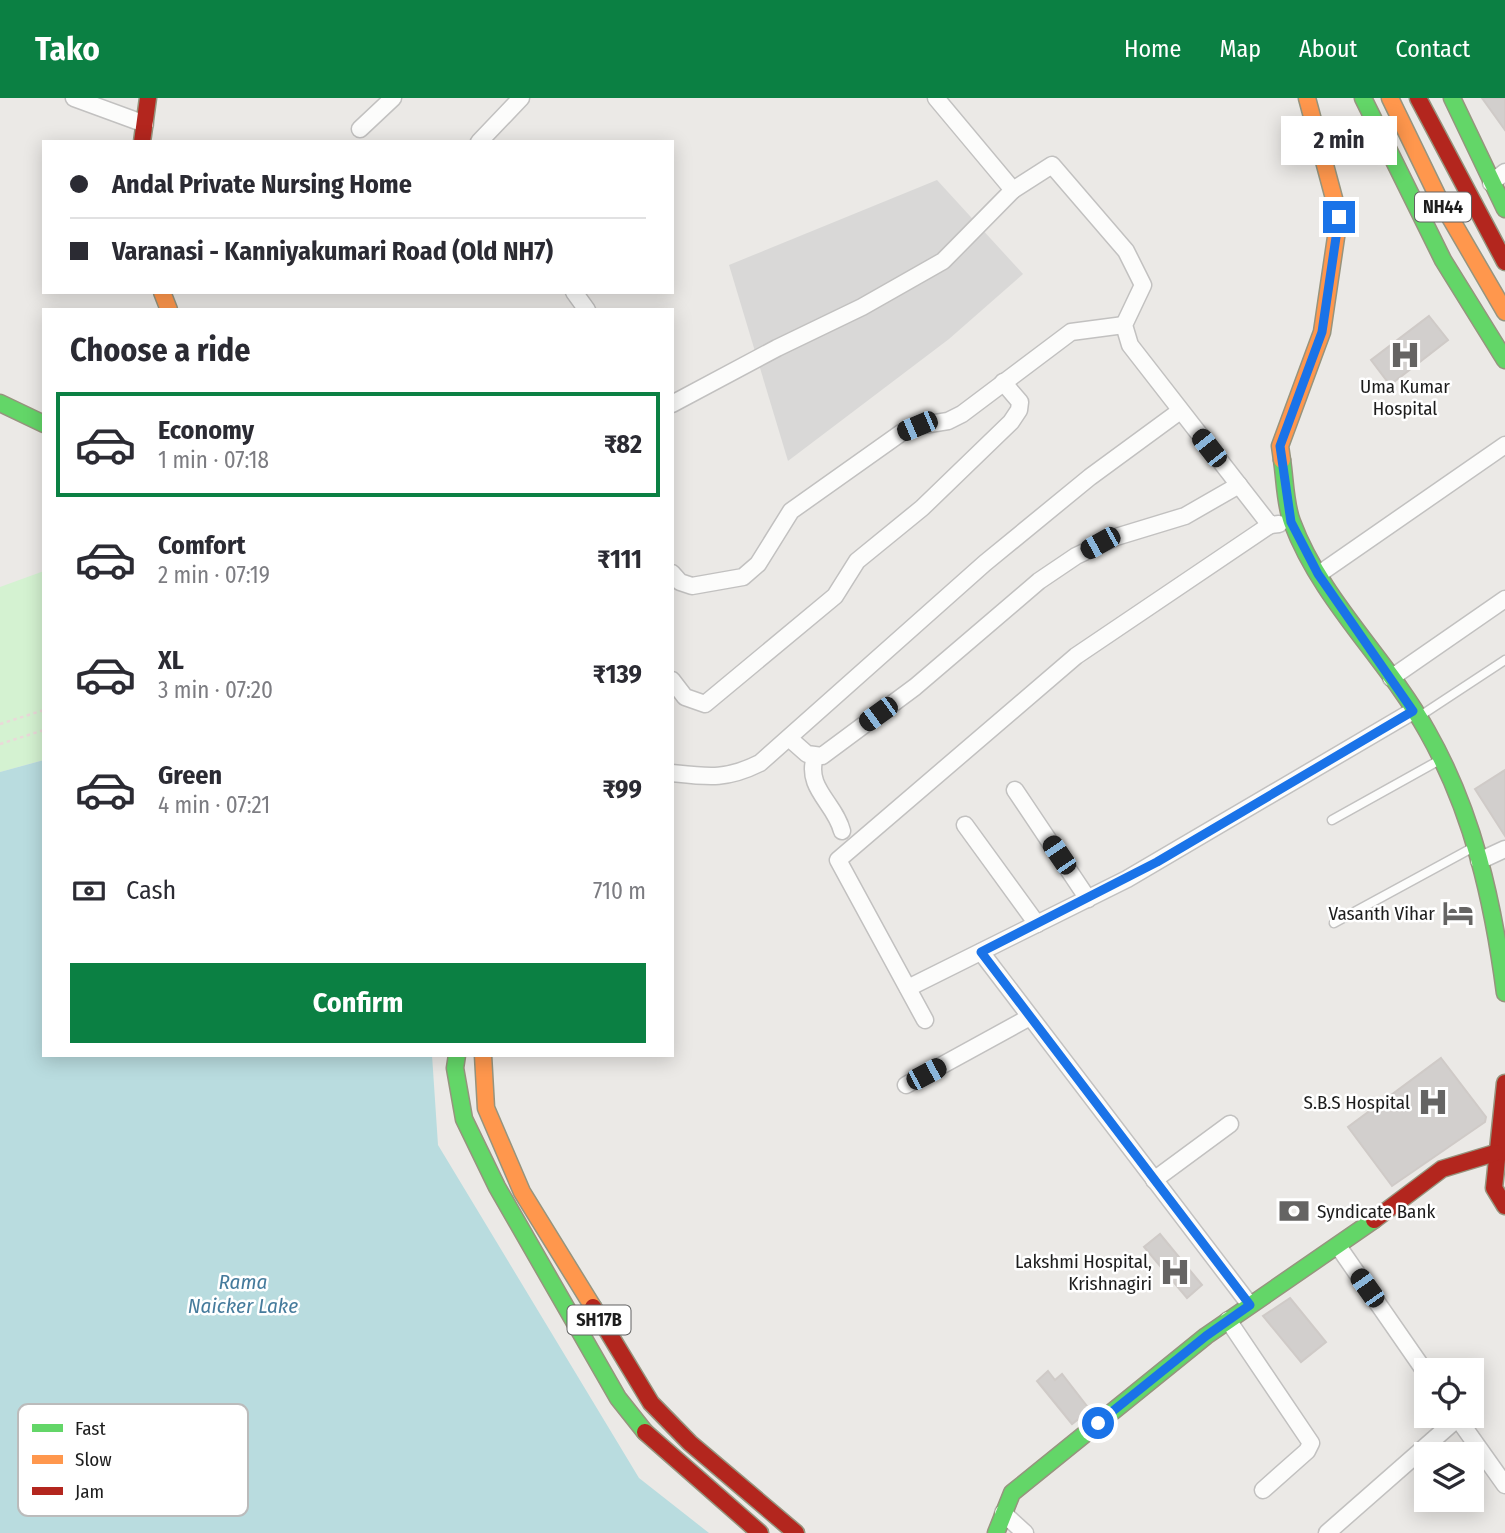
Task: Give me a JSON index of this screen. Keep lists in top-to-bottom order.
{
  "streets": {
    "main road": ["NH44", "SH17B"]
  },
  "water": ["Rama Naicker Lake"],
  "places": {
    "hospital": ["Uma Kumar Hospital", "S.B.S Hospital", "Lakshmi Hospital, Krishnagiri"],
    "hotel": ["Vasanth Vihar"],
    "bank": ["Syndicate Bank"]
  },
  "legend": ["Fast", "Slow", "Jam"],
  "page": {
    "header": "Tako",
    "nav": [
      "Home",
      "Map",
      "About",
      "Contact"
    ],
    "bubble": "2 min",
    "banner": ["Andal Private Nursing Home", "Varanasi - Kanniyakumari Road (Old NH7)"],
    "heading": "Choose a ride",
    "list": [
      {
        "name": "Economy",
        "note": "1 min · 07:18",
        "value": "₹82"
      },
      {
        "name": "Comfort",
        "note": "2 min · 07:19",
        "value": "₹111"
      },
      {
        "name": "XL",
        "note": "3 min · 07:20",
        "value": "₹139"
      },
      {
        "name": "Green",
        "note": "4 min · 07:21",
        "value": "₹99"
      }
    ],
    "pay": ["Cash", "710 m"],
    "buttons": "Confirm"
  }
}
